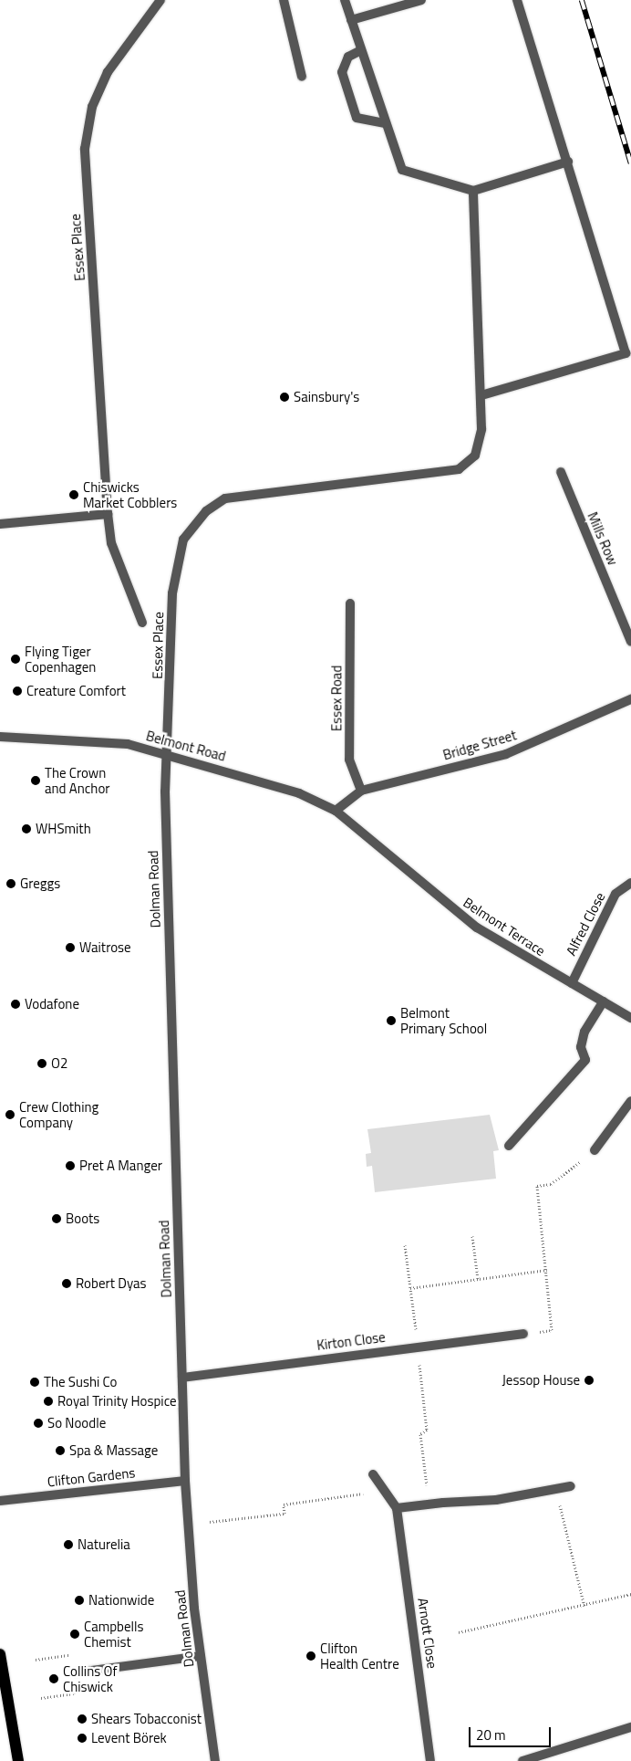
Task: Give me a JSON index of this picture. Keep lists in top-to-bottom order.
{
  "streets": {
    "street": [
      "Essex Place",
      "Mills Row",
      "Essex Road",
      "Bridge Street",
      "Belmont Road",
      "Dolman Road",
      "Alfred Close",
      "Belmont Terrace",
      "Kirton Close",
      "Clifton Gardens",
      "Arnott Close"
    ]
  },
  "crossings": [
    ["Essex Place", "Belmont Road"],
    ["Essex Place", "Dolman Road"],
    ["Essex Road", "Bridge Street"],
    ["Bridge Street", "Belmont Road"],
    ["Belmont Road", "Dolman Road"],
    ["Belmont Road", "Belmont Terrace"],
    ["Dolman Road", "Kirton Close"],
    ["Dolman Road", "Clifton Gardens"],
    ["Alfred Close", "Belmont Terrace"]
  ],
  "places": [
    "Sainsbury's",
    "Chiswicks Market Cobblers",
    "Flying Tiger Copenhagen",
    "Creature Comfort",
    "The Crown and Anchor",
    "WHSmith",
    "Greggs",
    "Waitrose",
    "Vodafone",
    "Belmont Primary School",
    "O2",
    "Crew Clothing Company",
    "Pret A Manger",
    "Boots",
    "Robert Dyas",
    "Jessop House",
    "The Sushi Co",
    "Royal Trinity Hospice",
    "So Noodle",
    "Spa & Massage",
    "Naturelia",
    "Nationwide",
    "Campbells Chemist",
    "Clifton Health Centre",
    "Collins Of Chiswick",
    "Shears Tobacconist",
    "Levent Börek"
  ],
  "scale_bar": "20 m"
}
